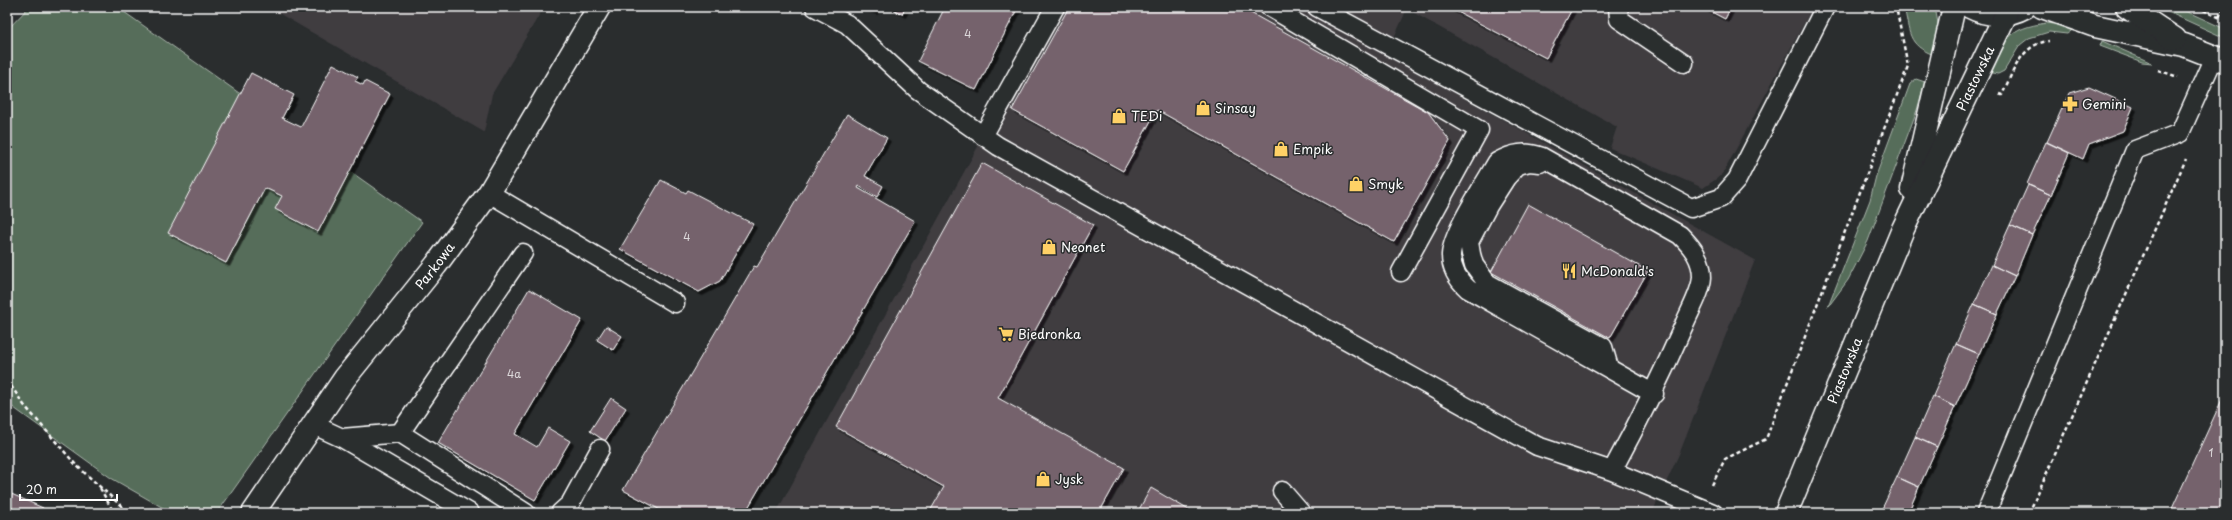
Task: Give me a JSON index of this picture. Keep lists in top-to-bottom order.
{
  "streets": {
    "street": ["Piastowska", "Parkowa"]
  },
  "places": {
    "pharmacy": ["Gemini"],
    "shop": [
      "Sinsay",
      "TEDi",
      "Empik",
      "Smyk",
      "Neonet",
      "Jysk"
    ],
    "restaurant": ["McDonald's"],
    "supermarket": ["Biedronka"]
  },
  "house_numbers": [
    "4",
    "4",
    "4a",
    "1"
  ],
  "scale_bar": "20 m"
}
